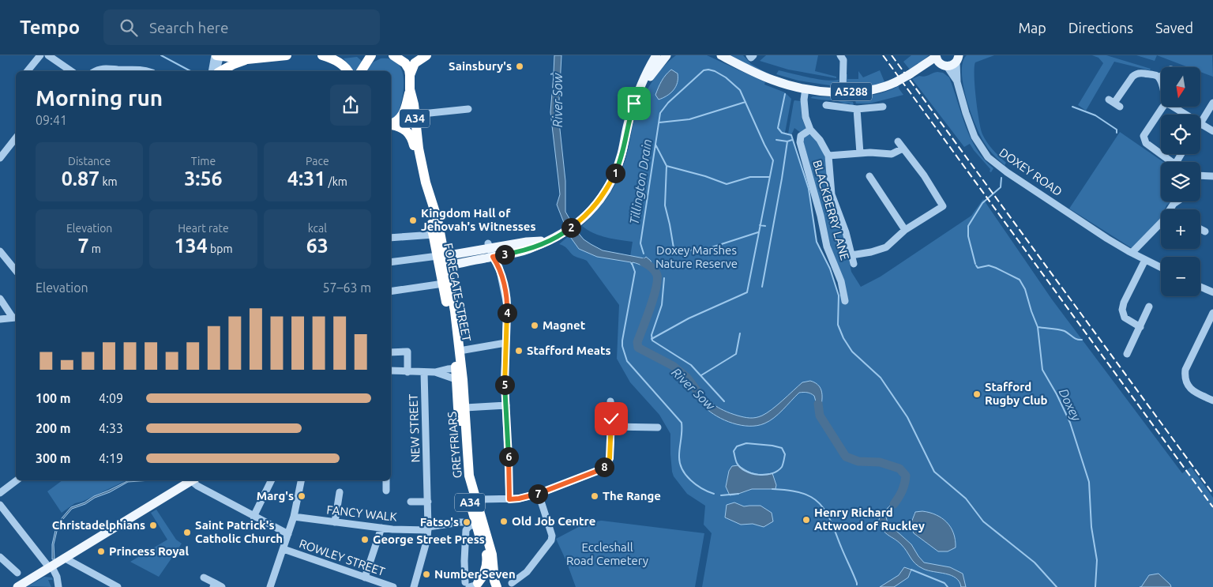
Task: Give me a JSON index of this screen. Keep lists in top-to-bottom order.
{
  "streets": {
    "highway": ["A34", "FOREGATE STREET", "GREYFRIARS"],
    "main road": ["A5288"],
    "street": [
      "DOXEY ROAD",
      "BLACKBERRY LANE",
      "NEW STREET",
      "FANCY WALK",
      "ROWLEY STREET"
    ]
  },
  "crossings": [
    ["A5288", "DOXEY ROAD"],
    ["A34", "FOREGATE STREET"],
    ["A34", "GREYFRIARS"],
    ["FOREGATE STREET", "GREYFRIARS"],
    ["NEW STREET", "FANCY WALK"],
    ["GREYFRIARS", "FANCY WALK"]
  ],
  "water": ["River Sow", "Tillington Drain", "Doxey"],
  "parks": ["Doxey Marshes Nature Reserve", "Eccleshall Road Cemetery"],
  "places": [
    "Sainsbury's",
    "Kingdom Hall of Jehovah's Witnesses",
    "Magnet",
    "Stafford Meats",
    "Stafford Rugby Club",
    "Marg's",
    "The Range",
    "Henry Richard Attwood of Ruckley",
    "Old Job Centre",
    "Fatso's",
    "Christadelphians",
    "Saint Patrick's Catholic Church",
    "George Street Press",
    "Princess Royal",
    "Number Seven"
  ],
  "north": "bottom",
  "page": {
    "header": "Tempo",
    "search": "Search here",
    "nav": ["Map", "Directions", "Saved"],
    "map_buttons": ["+", "−"],
    "heading": ["Morning run", "09:41"],
    "stats": [
      ["Distance", "0.87 km"],
      ["Time", "3:56"],
      ["Pace", "4:31 /km"],
      ["Elevation", "7 m"],
      ["Heart rate", "134 bpm"],
      ["kcal", "63"]
    ],
    "pins": [
      "1",
      "2",
      "3",
      "4",
      "5",
      "6",
      "8",
      "7"
    ],
    "chart": ["Elevation", "57–63 m"],
    "list": [
      {
        "name": "100 m",
        "note": "4:09"
      },
      {
        "name": "200 m",
        "note": "4:33"
      },
      {
        "name": "300 m",
        "note": "4:19"
      }
    ]
  }
}
